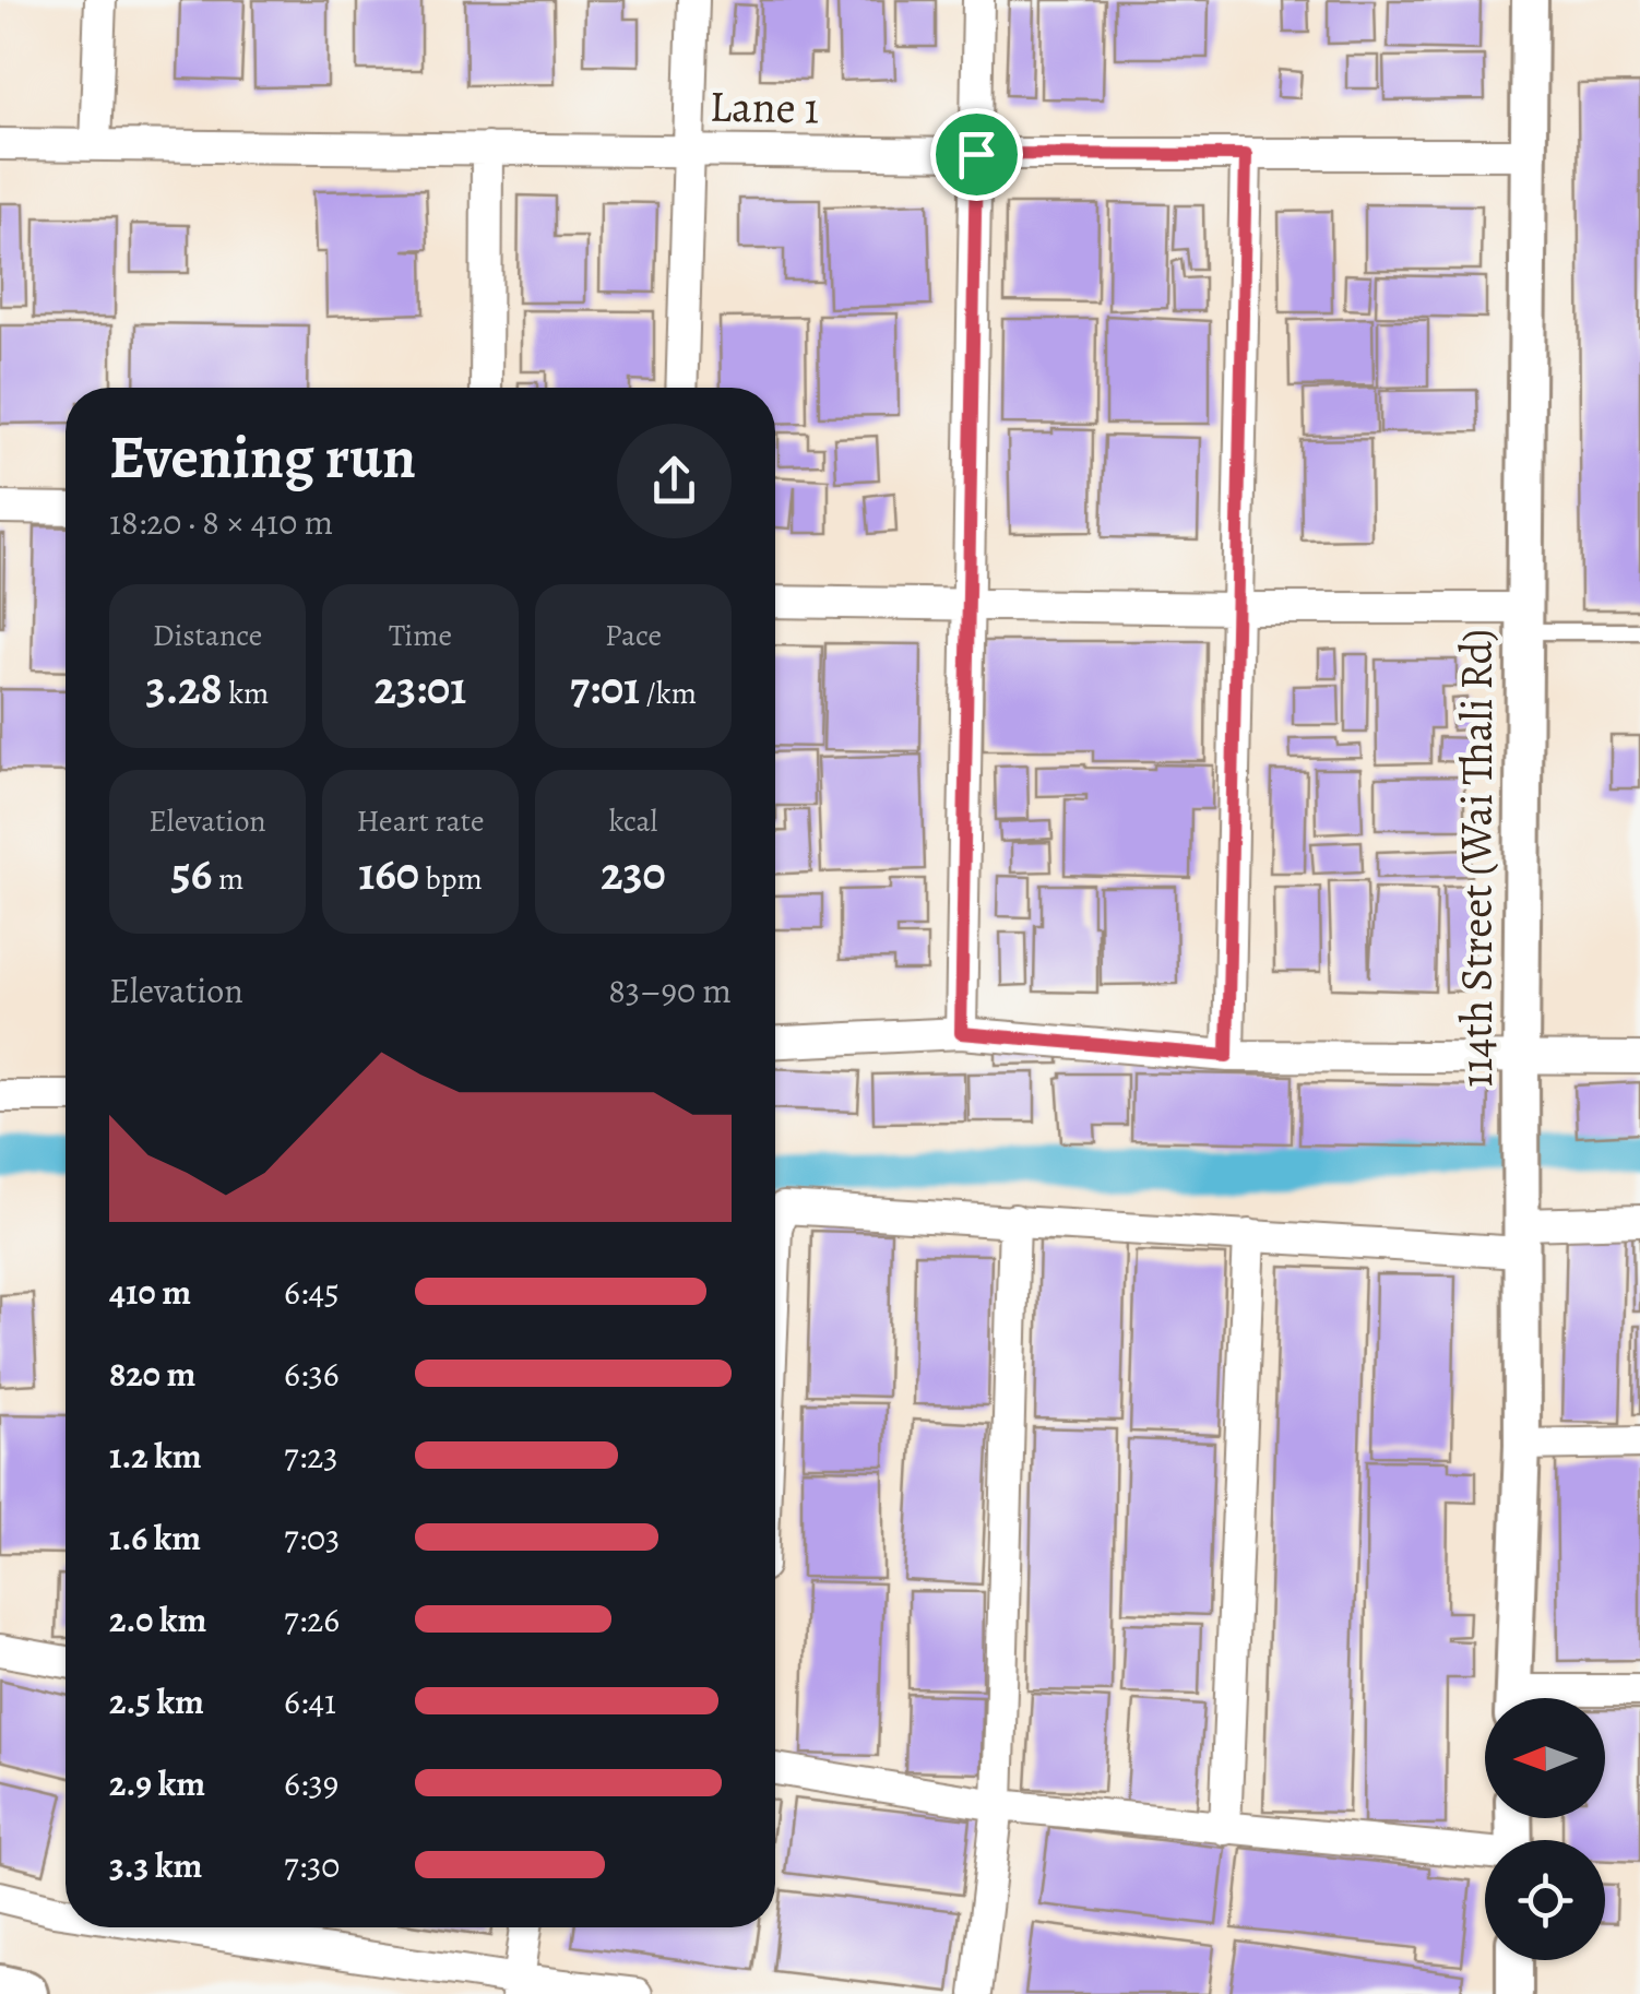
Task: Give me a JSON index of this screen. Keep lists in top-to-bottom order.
{
  "streets": {
    "street": ["Lane 1", "114th Street (Wai Thali Rd)"]
  },
  "crossings": [
    ["Lane 1", "114th Street (Wai Thali Rd)"]
  ],
  "north": "left",
  "page": {
    "heading": ["Evening run", "18:20 · 8 × 410 m"],
    "stats": [
      ["Distance", "3.28 km"],
      ["Time", "23:01"],
      ["Pace", "7:01 /km"],
      ["Elevation", "56 m"],
      ["Heart rate", "160 bpm"],
      ["kcal", "230"]
    ],
    "chart": ["Elevation", "83–90 m"],
    "list": [
      {
        "name": "410 m",
        "note": "6:45"
      },
      {
        "name": "820 m",
        "note": "6:36"
      },
      {
        "name": "1.2 km",
        "note": "7:23"
      },
      {
        "name": "1.6 km",
        "note": "7:03"
      },
      {
        "name": "2.0 km",
        "note": "7:26"
      },
      {
        "name": "2.5 km",
        "note": "6:41"
      },
      {
        "name": "2.9 km",
        "note": "6:39"
      },
      {
        "name": "3.3 km",
        "note": "7:30"
      }
    ]
  }
}
